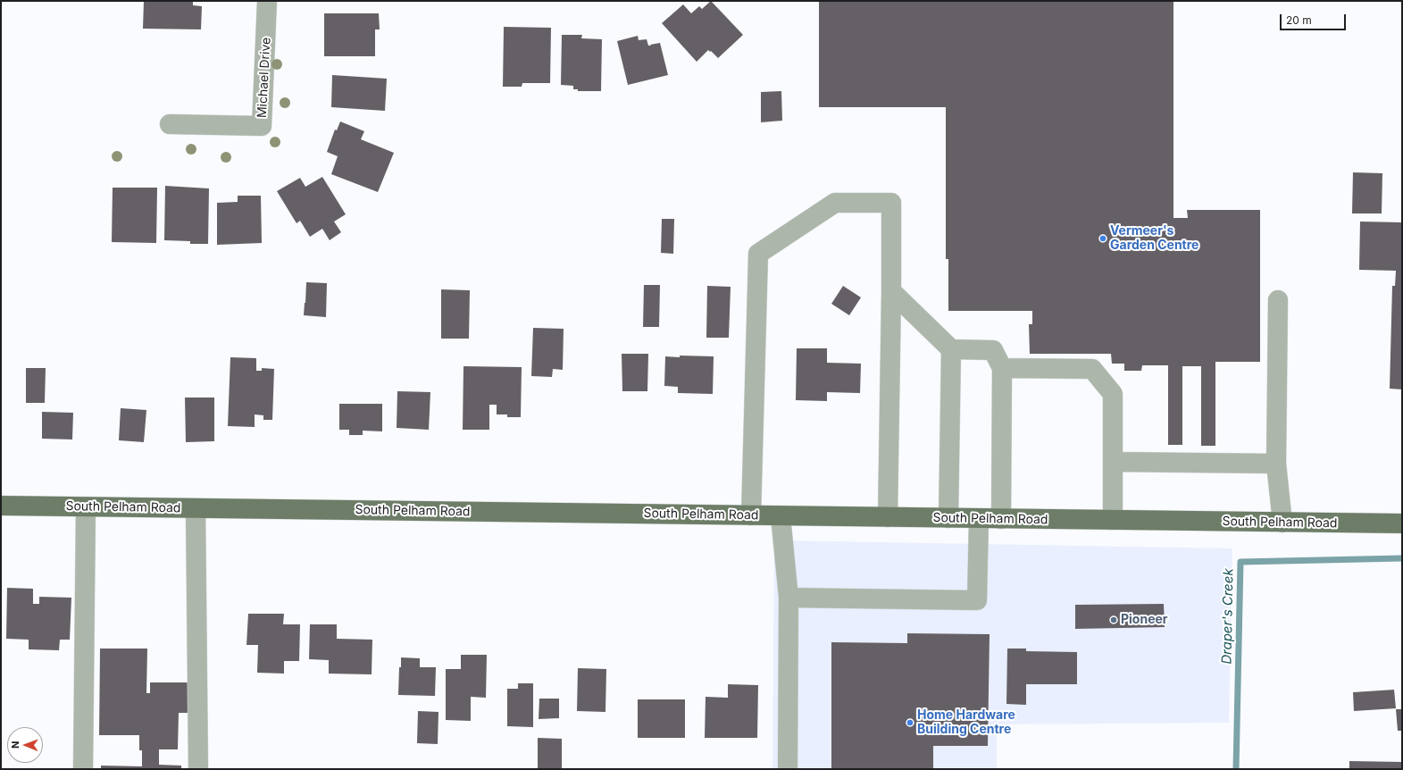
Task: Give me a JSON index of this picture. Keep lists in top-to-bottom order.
{
  "streets": {
    "main road": ["South Pelham Road"],
    "street": ["Michael Drive"]
  },
  "water": ["Draper's Creek"],
  "places": ["Vermeer's Garden Centre", "Pioneer", "Home Hardware Building Centre"],
  "scale_bar": "20 m",
  "north": "left"
}
